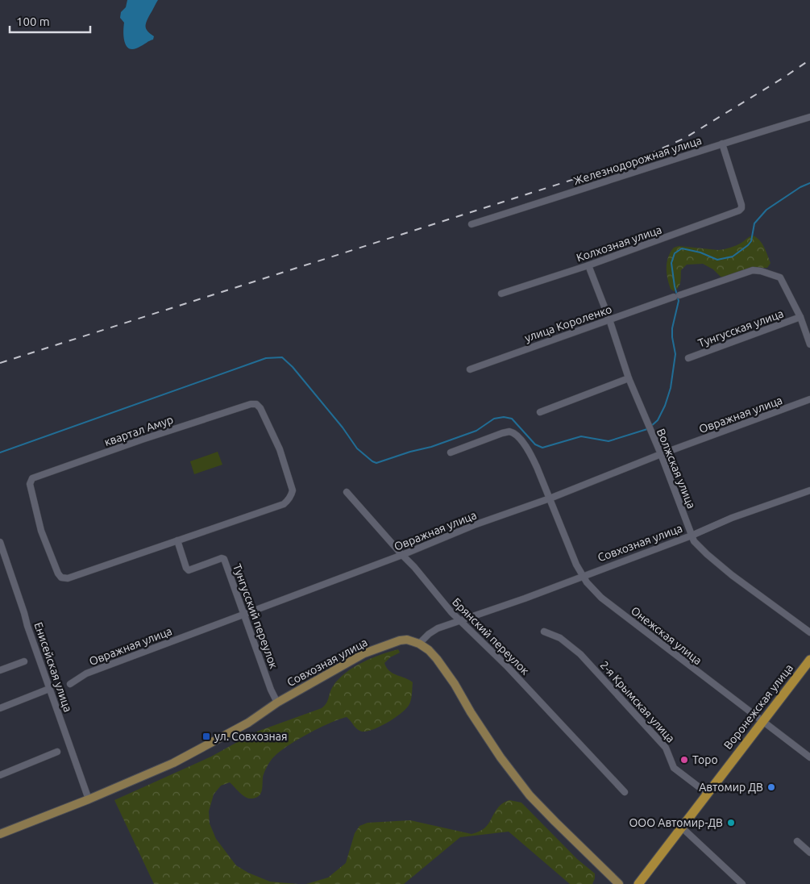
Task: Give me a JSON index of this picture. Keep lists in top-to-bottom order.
{
  "streets": {
    "highway": ["Воронежская улица"],
    "main road": ["Совхозная улица"],
    "street": [
      "Железнодорожная улица",
      "Колхозная улица",
      "улица Короленко",
      "Тунгусская улица",
      "Овражная улица",
      "квартал Амур",
      "Волжская улица",
      "Тунгусский переулок",
      "Онежская улица",
      "Брянский переулок",
      "Енисейская улица",
      "2-я Крымская улица"
    ]
  },
  "crossings": [
    ["Железнодорожная улица", "Колхозная улица"],
    ["Колхозная улица", "Волжская улица"],
    ["улица Короленко", "Тунгусская улица"],
    ["улица Короленко", "Волжская улица"],
    ["Овражная улица", "Волжская улица"],
    ["Овражная улица", "Тунгусский переулок"],
    ["Овражная улица", "Онежская улица"],
    ["Овражная улица", "Брянский переулок"],
    ["квартал Амур", "Тунгусский переулок"],
    ["Волжская улица", "Совхозная улица"],
    ["Совхозная улица", "Тунгусский переулок"],
    ["Совхозная улица", "Онежская улица"],
    ["Совхозная улица", "Брянский переулок"],
    ["Совхозная улица", "Енисейская улица"],
    ["Онежская улица", "Воронежская улица"],
    ["2-я Крымская улица", "Воронежская улица"]
  ],
  "places": {
    "transit": ["ул. Совхозная"],
    "other": ["Торо", "Автомир ДВ", "ООО Автомир-ДВ"]
  },
  "scale_bar": "100 m"
}
